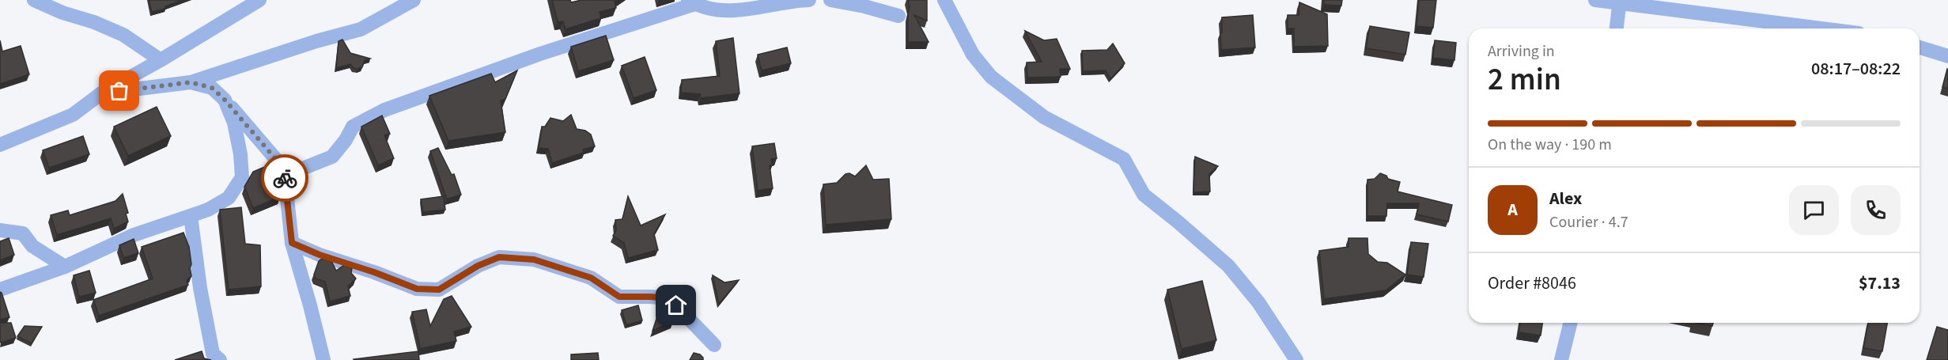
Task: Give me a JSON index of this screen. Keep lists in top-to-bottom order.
{
  "page": {
    "heading": ["2 min", "Arriving in", "08:17–08:22"],
    "panel": [
      "Alex",
      "Courier · 4.7",
      "Order #8046",
      "$7.13"
    ],
    "bar": "On the way · 190 m",
    "round": "A"
  }
}
